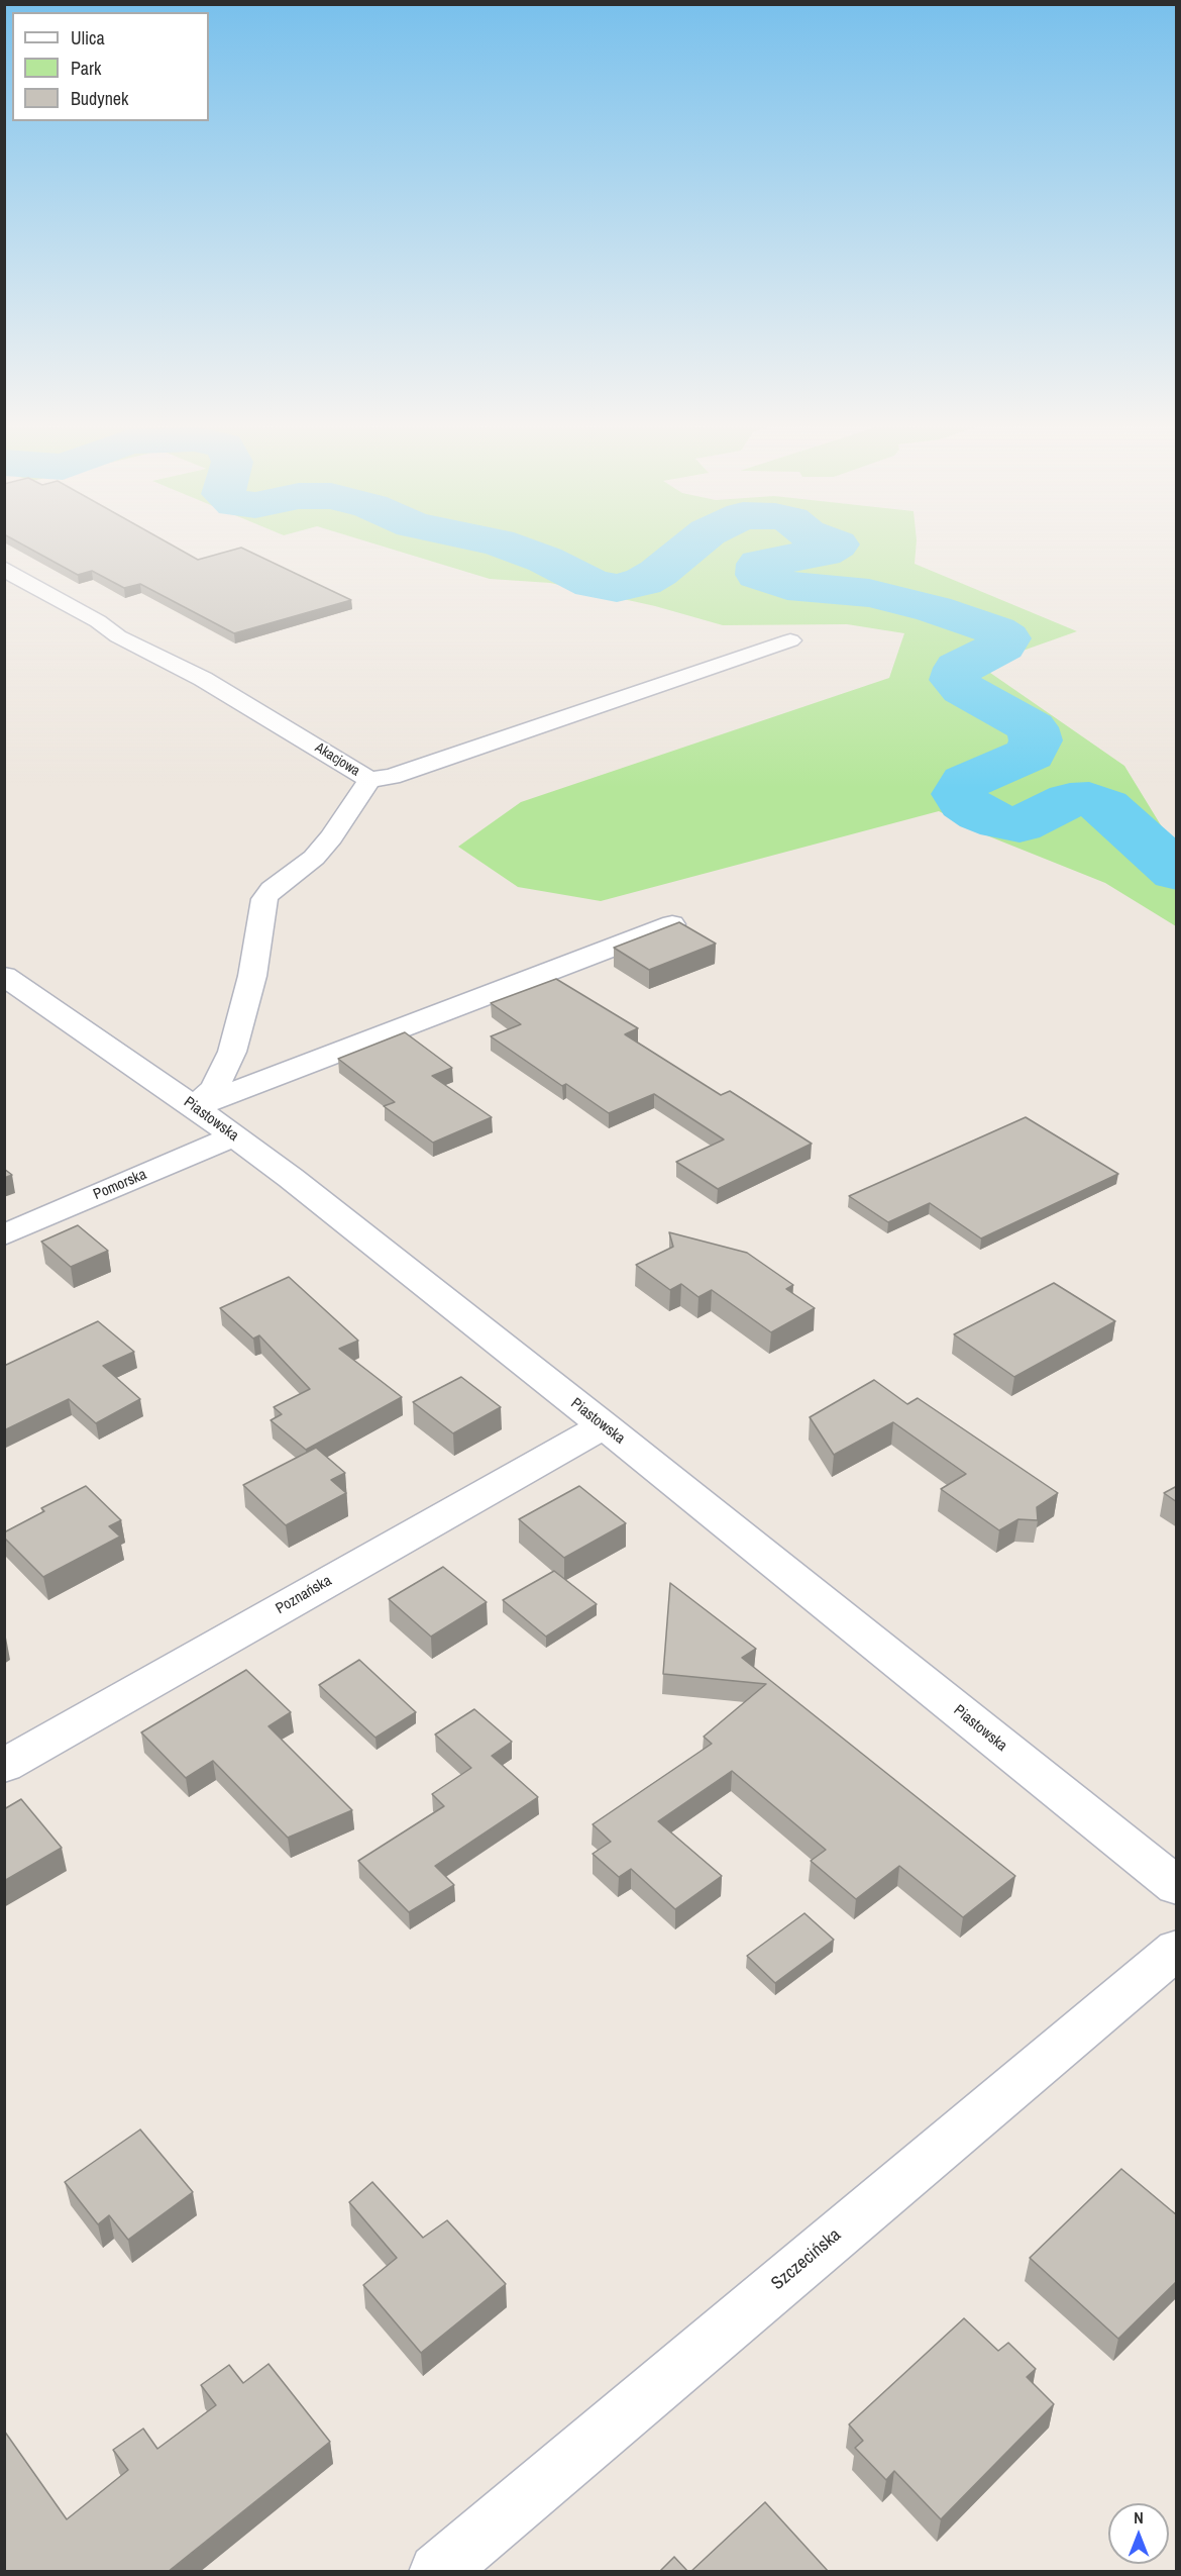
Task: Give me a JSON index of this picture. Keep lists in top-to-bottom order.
{
  "streets": {
    "street": [
      "Akacjowa",
      "Piastowska",
      "Pomorska",
      "Poznańska",
      "Szczecińska"
    ]
  },
  "crossings": [
    ["Akacjowa", "Piastowska"],
    ["Piastowska", "Pomorska"],
    ["Piastowska", "Poznańska"]
  ],
  "legend": ["Ulica", "Park", "Budynek"],
  "north": "top"
}
